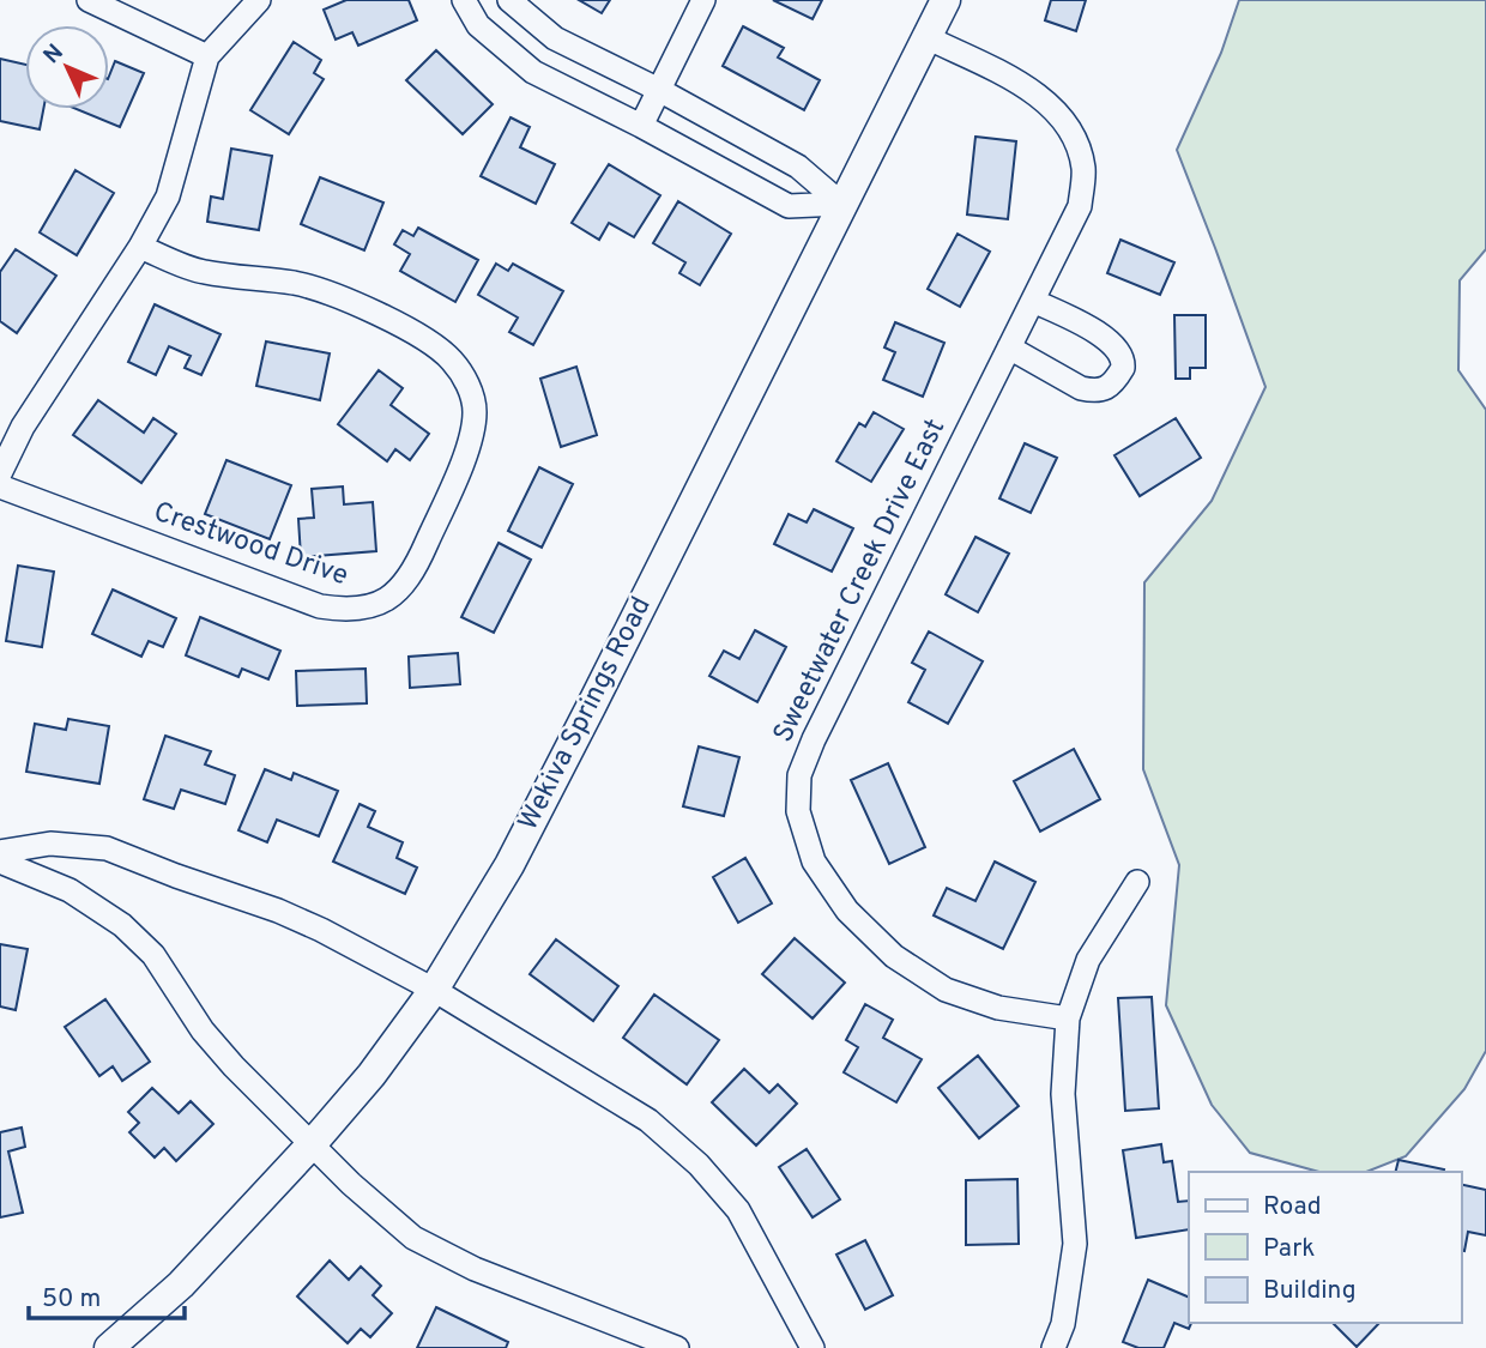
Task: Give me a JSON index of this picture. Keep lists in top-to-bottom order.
{
  "streets": {
    "main road": ["Wekiva Springs Road"],
    "street": ["Crestwood Drive", "Sweetwater Creek Drive East"]
  },
  "crossings": [
    ["Sweetwater Creek Drive East", "Wekiva Springs Road"]
  ],
  "legend": ["Road", "Park", "Building"],
  "scale_bar": "50 m",
  "north": "top left"
}
